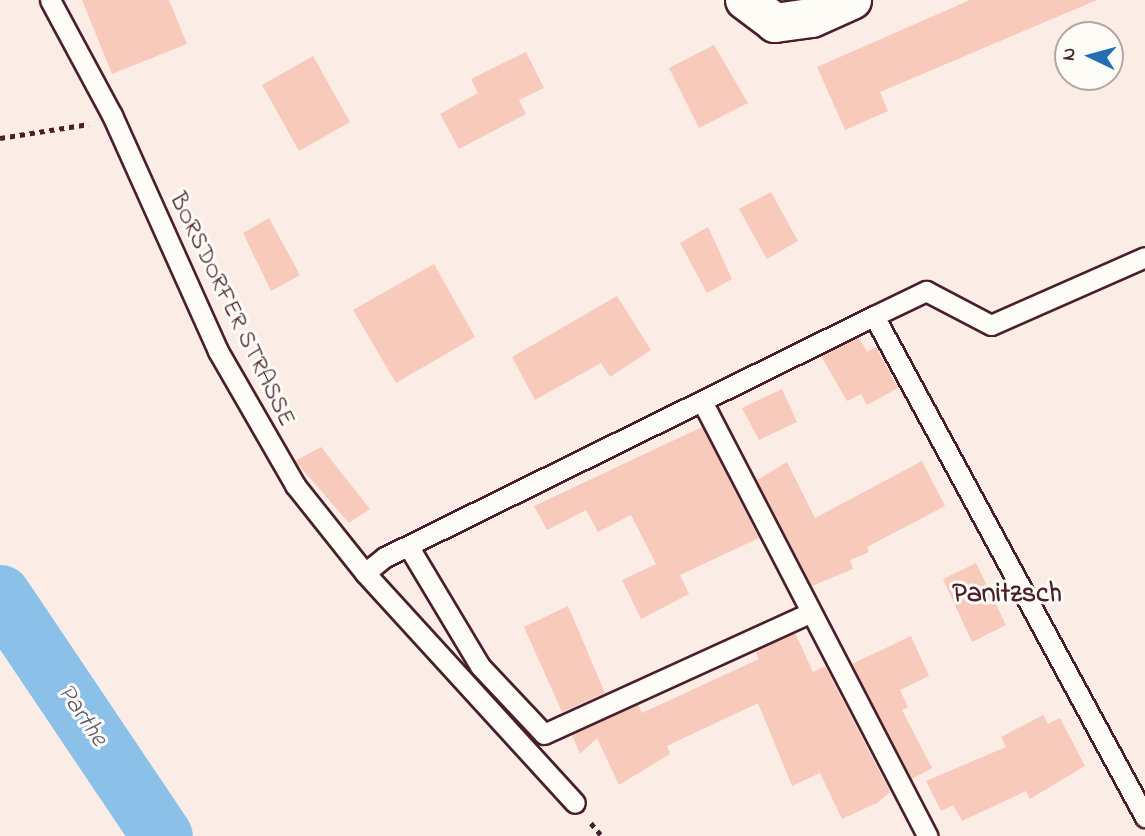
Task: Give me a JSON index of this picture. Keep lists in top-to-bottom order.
{
  "streets": {
    "lane": ["BORSDORFER STRASSE"]
  },
  "districts": ["Panitzsch"],
  "water": ["Parthe"],
  "north": "left"
}
